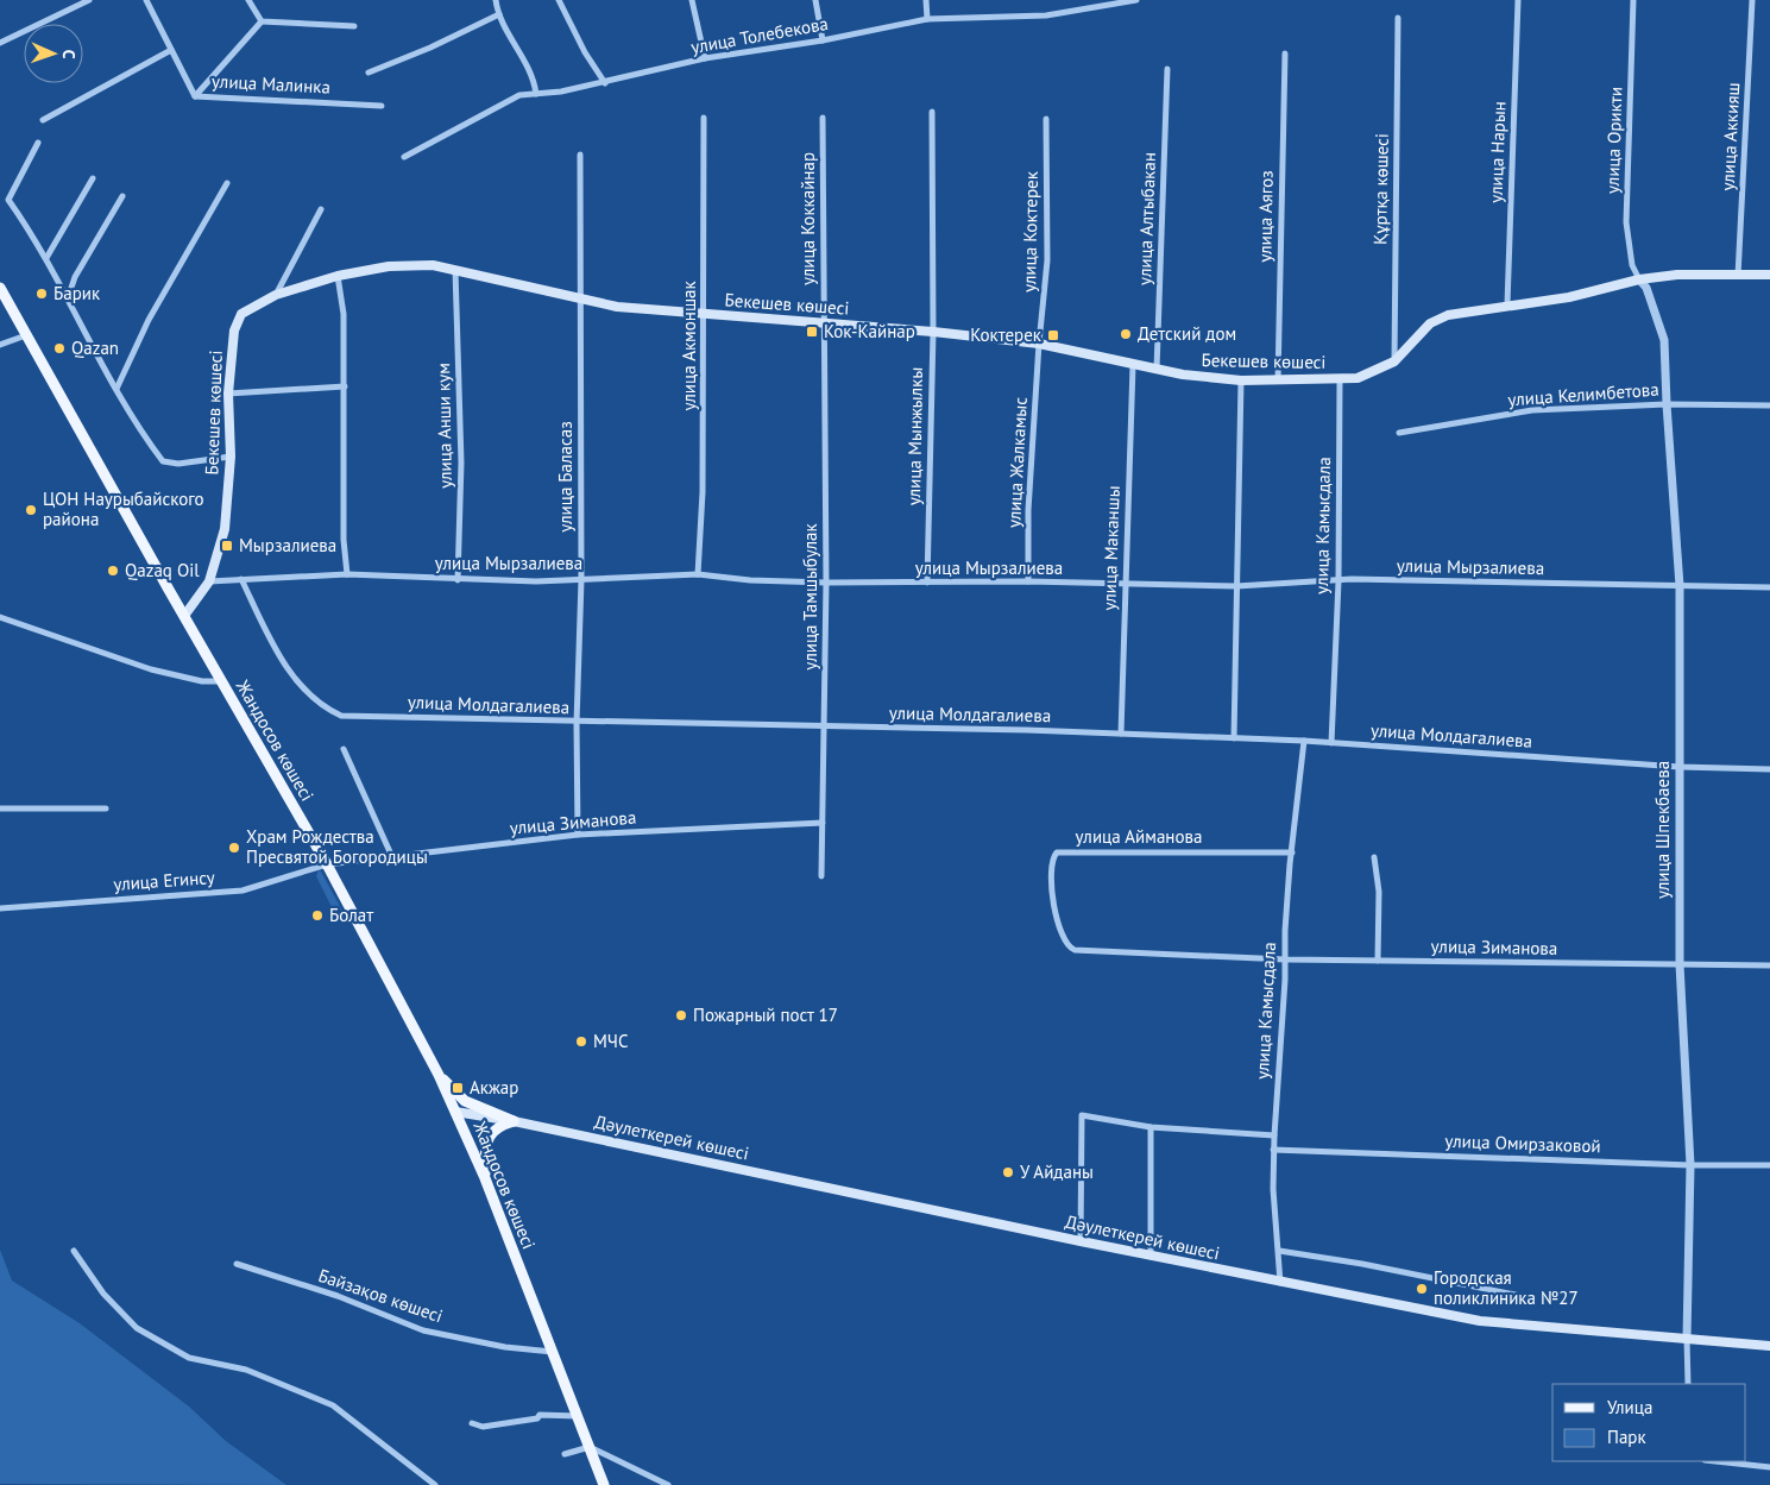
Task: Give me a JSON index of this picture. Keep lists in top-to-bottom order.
{
  "streets": {
    "main road": ["Бекешев көшесі", "Жандосов көшесі", "Дәулеткерей көшесі"],
    "street": [
      "улица Толебекова",
      "улица Малинка",
      "улица Аккияш",
      "улица Орикти",
      "улица Нарын",
      "Құртқа көшесі",
      "улица Аягоз",
      "улица Коккайнар",
      "улица Алтыбакан",
      "улица Коктерек",
      "улица Акмоншак",
      "улица Келимбетова",
      "улица Анши кум",
      "улица Мынжылкы",
      "улица Жалкамыс",
      "улица Баласаз",
      "улица Камысдала",
      "улица Маканшы",
      "улица Мырзалиева",
      "улица Тамшыбулак",
      "улица Молдагалиева",
      "улица Зиманова",
      "улица Шпекбаева",
      "улица Айманова",
      "улица Егинсу",
      "улица Омирзаковой",
      "Байзақов көшесі"
    ]
  },
  "crossings": [
    ["улица Аккияш", "Бекешев көшесі"],
    ["улица Орикти", "Бекешев көшесі"],
    ["улица Орикти", "улица Шпекбаева"],
    ["улица Нарын", "Бекешев көшесі"],
    ["Құртқа көшесі", "Бекешев көшесі"],
    ["улица Аягоз", "Бекешев көшесі"],
    ["улица Коккайнар", "Бекешев көшесі"],
    ["улица Коккайнар", "улица Тамшыбулак"],
    ["улица Алтыбакан", "Бекешев көшесі"],
    ["улица Коктерек", "Бекешев көшесі"],
    ["улица Коктерек", "улица Жалкамыс"],
    ["Бекешев көшесі", "улица Акмоншак"],
    ["Бекешев көшесі", "улица Анши кум"],
    ["Бекешев көшесі", "улица Мынжылкы"],
    ["Бекешев көшесі", "улица Жалкамыс"],
    ["Бекешев көшесі", "улица Баласаз"],
    ["Бекешев көшесі", "улица Камысдала"],
    ["Бекешев көшесі", "улица Маканшы"],
    ["Бекешев көшесі", "улица Мырзалиева"],
    ["Бекешев көшесі", "улица Тамшыбулак"],
    ["Бекешев көшесі", "Жандосов көшесі"],
    ["Бекешев көшесі", "улица Шпекбаева"],
    ["улица Акмоншак", "улица Мырзалиева"],
    ["улица Келимбетова", "улица Шпекбаева"],
    ["улица Анши кум", "улица Мырзалиева"],
    ["улица Мынжылкы", "улица Мырзалиева"],
    ["улица Жалкамыс", "улица Мырзалиева"],
    ["улица Баласаз", "улица Мырзалиева"],
    ["улица Баласаз", "улица Молдагалиева"],
    ["улица Баласаз", "улица Зиманова"],
    ["улица Камысдала", "улица Мырзалиева"],
    ["улица Камысдала", "улица Молдагалиева"],
    ["улица Камысдала", "улица Зиманова"],
    ["улица Камысдала", "улица Айманова"],
    ["улица Камысдала", "Дәулеткерей көшесі"],
    ["улица Камысдала", "улица Омирзаковой"],
    ["улица Маканшы", "улица Мырзалиева"],
    ["улица Маканшы", "улица Молдагалиева"],
    ["улица Мырзалиева", "улица Тамшыбулак"],
    ["улица Мырзалиева", "улица Молдагалиева"],
    ["улица Мырзалиева", "улица Шпекбаева"],
    ["улица Тамшыбулак", "улица Молдагалиева"],
    ["улица Тамшыбулак", "улица Зиманова"],
    ["улица Молдагалиева", "улица Шпекбаева"],
    ["Жандосов көшесі", "улица Зиманова"],
    ["Жандосов көшесі", "улица Егинсу"],
    ["Жандосов көшесі", "Дәулеткерей көшесі"],
    ["Жандосов көшесі", "Байзақов көшесі"],
    ["улица Зиманова", "улица Шпекбаева"],
    ["улица Зиманова", "улица Айманова"],
    ["улица Зиманова", "улица Егинсу"],
    ["улица Шпекбаева", "Дәулеткерей көшесі"],
    ["улица Шпекбаева", "улица Омирзаковой"]
  ],
  "places": {
    "other": [
      "Барик",
      "Детский дом",
      "Qazan",
      "ЦОН Наурыбайского района",
      "Qazaq Oil",
      "Храм Рождества Пресвятой Богородицы",
      "Болат",
      "Пожарный пост 17",
      "МЧС",
      "У Айданы",
      "Городская поликлиника №27"
    ],
    "transit": [
      "Кок-Кайнар",
      "Коктерек",
      "Мырзалиева",
      "Акжар"
    ]
  },
  "legend": ["Улица", "Парк"],
  "north": "right"
}
